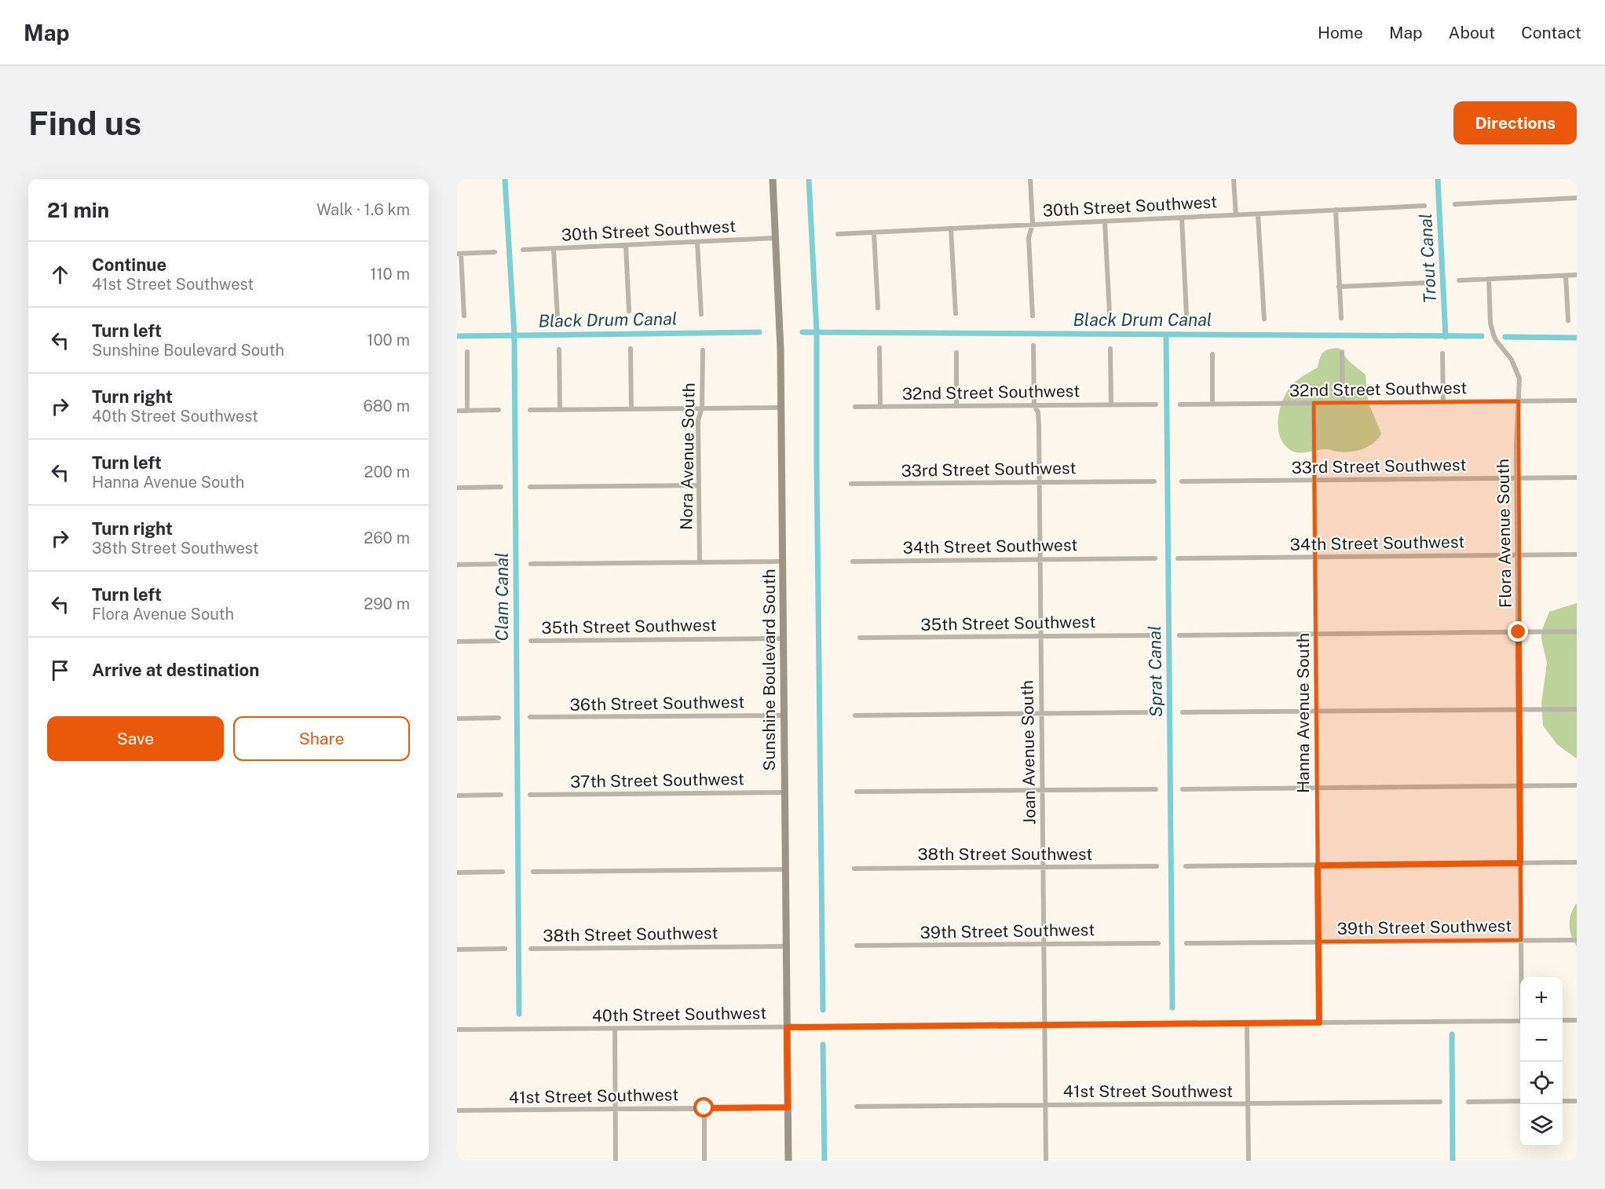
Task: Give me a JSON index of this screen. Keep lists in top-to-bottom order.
{
  "streets": {
    "street": [
      "30th Street Southwest",
      "32nd Street Southwest",
      "Nora Avenue South",
      "33rd Street Southwest",
      "Flora Avenue South",
      "34th Street Southwest",
      "35th Street Southwest",
      "Sunshine Boulevard South",
      "36th Street Southwest",
      "Hanna Avenue South",
      "Joan Avenue South",
      "37th Street Southwest",
      "38th Street Southwest",
      "39th Street Southwest",
      "40th Street Southwest",
      "41st Street Southwest"
    ]
  },
  "crossings": [
    ["30th Street Southwest", "Sunshine Boulevard South"],
    ["32nd Street Southwest", "Flora Avenue South"],
    ["32nd Street Southwest", "Hanna Avenue South"],
    ["32nd Street Southwest", "Joan Avenue South"],
    ["33rd Street Southwest", "Flora Avenue South"],
    ["33rd Street Southwest", "Hanna Avenue South"],
    ["33rd Street Southwest", "Joan Avenue South"],
    ["Flora Avenue South", "34th Street Southwest"],
    ["Flora Avenue South", "39th Street Southwest"],
    ["34th Street Southwest", "Hanna Avenue South"],
    ["34th Street Southwest", "Joan Avenue South"],
    ["35th Street Southwest", "Sunshine Boulevard South"],
    ["35th Street Southwest", "Joan Avenue South"],
    ["Sunshine Boulevard South", "36th Street Southwest"],
    ["Sunshine Boulevard South", "37th Street Southwest"],
    ["Sunshine Boulevard South", "38th Street Southwest"],
    ["Sunshine Boulevard South", "40th Street Southwest"],
    ["Sunshine Boulevard South", "41st Street Southwest"],
    ["Hanna Avenue South", "39th Street Southwest"],
    ["Hanna Avenue South", "40th Street Southwest"],
    ["Joan Avenue South", "38th Street Southwest"],
    ["Joan Avenue South", "39th Street Southwest"],
    ["Joan Avenue South", "40th Street Southwest"],
    ["Joan Avenue South", "41st Street Southwest"]
  ],
  "water": [
    "Trout Canal",
    "Black Drum Canal",
    "Clam Canal",
    "Sprat Canal"
  ],
  "page": {
    "header": "Map",
    "nav": [
      "Home",
      "Map",
      "About",
      "Contact"
    ],
    "buttons": [
      "Directions",
      ["Save", "Share"]
    ],
    "title": "Find us",
    "heading": ["21 min", "Walk · 1.6 km"],
    "list": [
      ["Continue", "41st Street Southwest", "110 m"],
      ["Turn left", "Sunshine Boulevard South", "100 m"],
      ["Turn right", "40th Street Southwest", "680 m"],
      ["Turn left", "Hanna Avenue South", "200 m"],
      ["Turn right", "38th Street Southwest", "260 m"],
      ["Turn left", "Flora Avenue South", "290 m"],
      "Arrive at destination"
    ],
    "map_buttons": ["+", "−"]
  }
}
